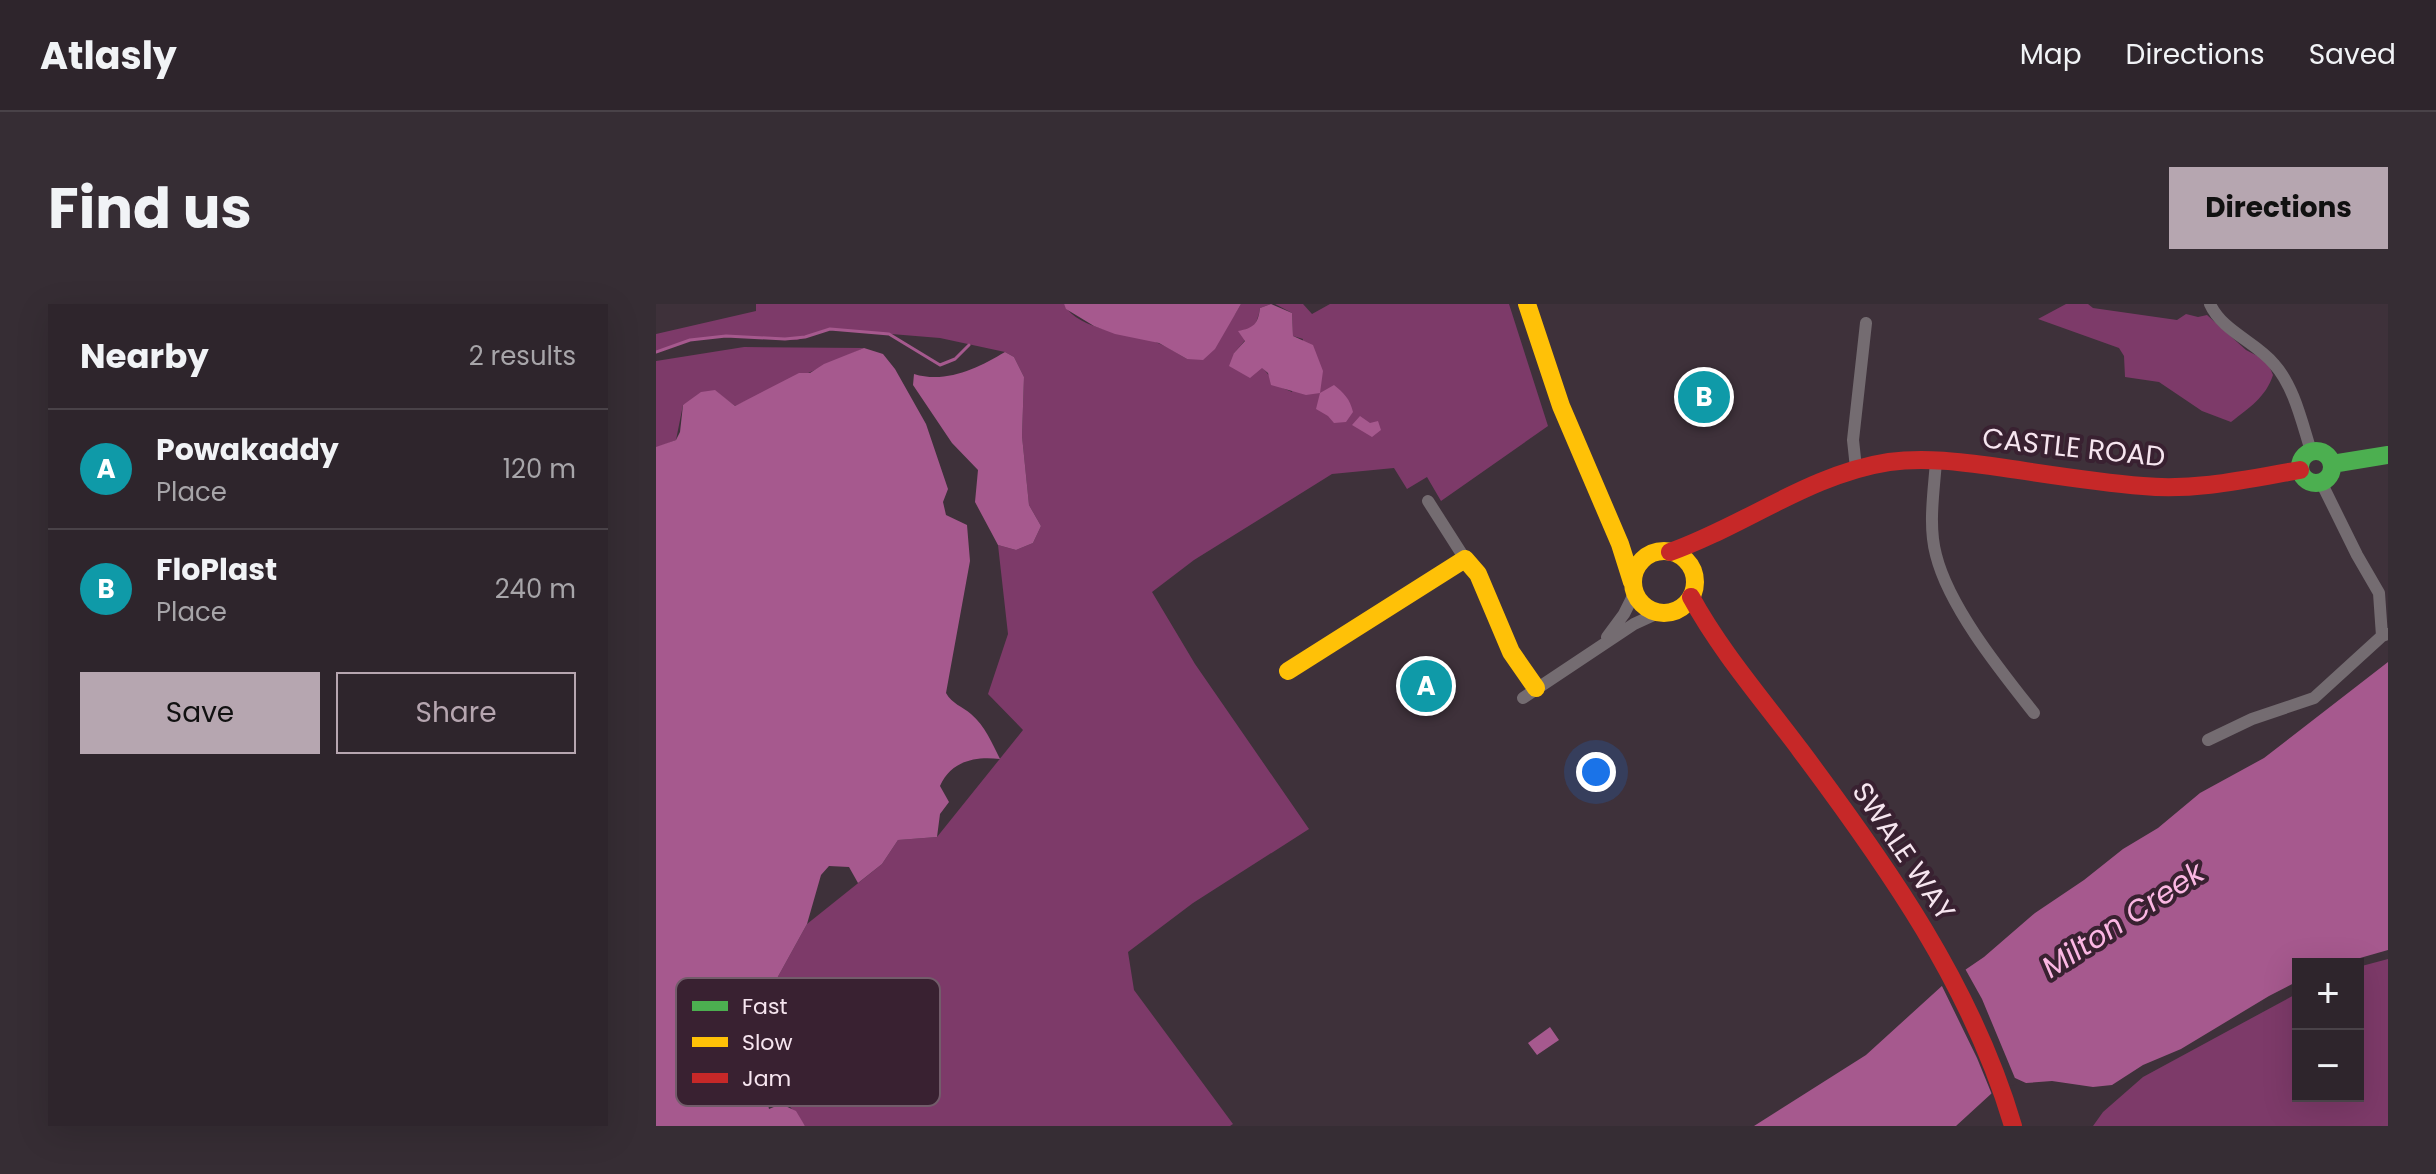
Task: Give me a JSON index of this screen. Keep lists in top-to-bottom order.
{
  "streets": {
    "main road": ["CASTLE ROAD", "SWALE WAY"]
  },
  "crossings": [
    ["CASTLE ROAD", "SWALE WAY"]
  ],
  "water": ["Milton Creek"],
  "legend": ["Fast", "Slow", "Jam"],
  "page": {
    "header": "Atlasly",
    "nav": ["Map", "Directions", "Saved"],
    "title": "Find us",
    "buttons": [
      "Directions",
      ["Save", "Share"]
    ],
    "heading": ["Nearby", "2 results"],
    "pins": ["B", "A"],
    "list": [
      {
        "mark": "A",
        "name": "Powakaddy",
        "note": "Place",
        "value": "120 m"
      },
      {
        "mark": "B",
        "name": "FloPlast",
        "note": "Place",
        "value": "240 m"
      }
    ],
    "map_buttons": ["+", "−"]
  }
}
